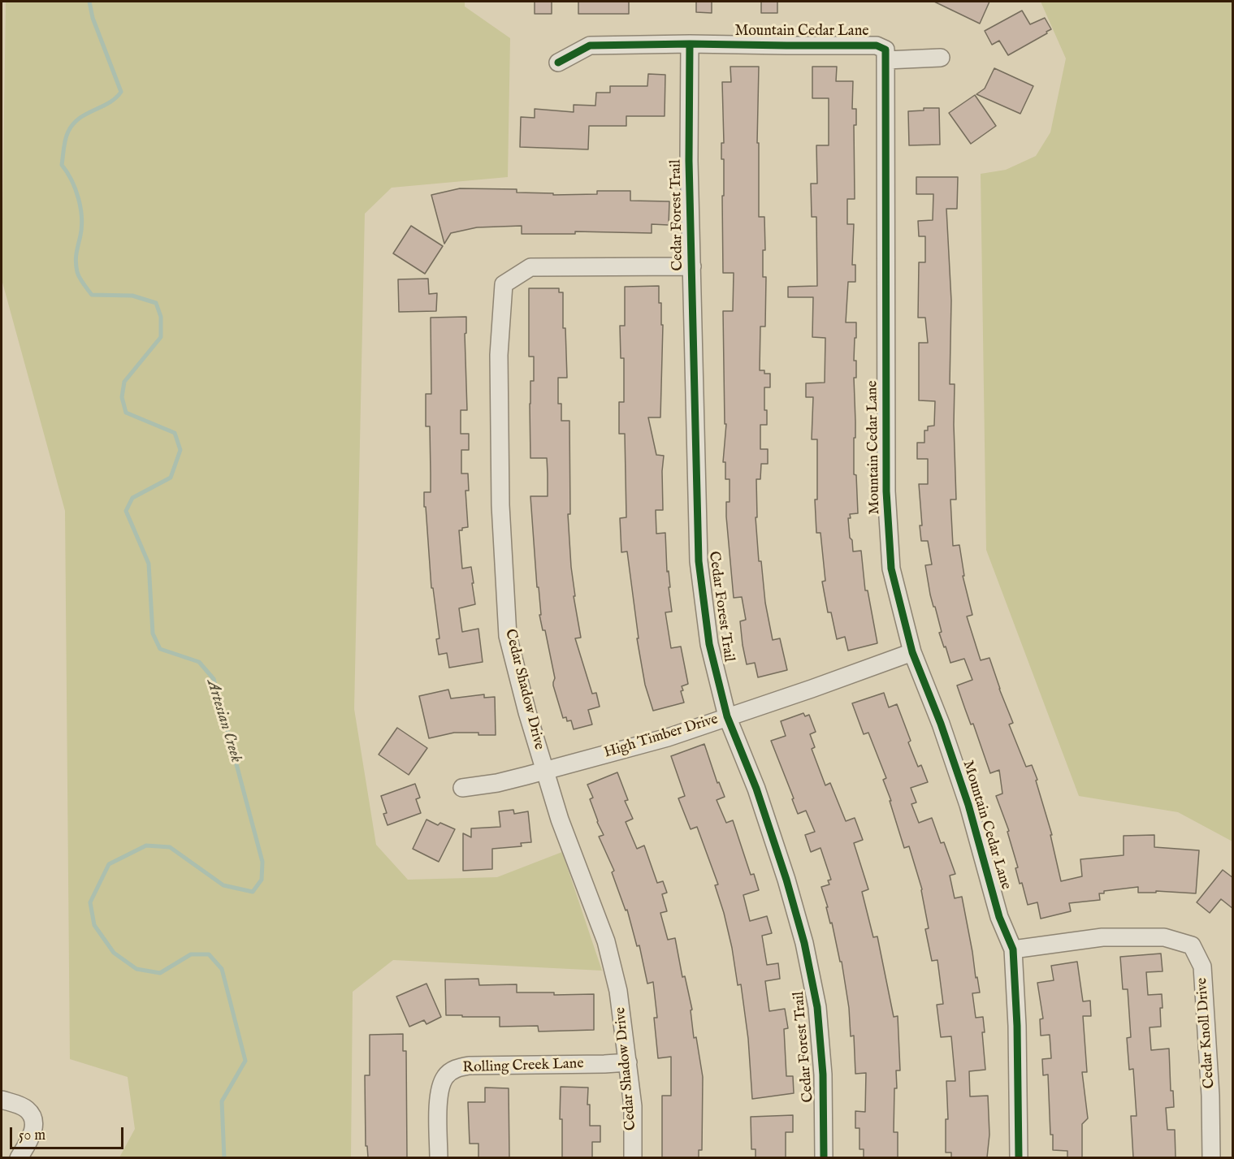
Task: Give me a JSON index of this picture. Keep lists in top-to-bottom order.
{
  "streets": {
    "street": [
      "Mountain Cedar Lane",
      "Cedar Forest Trail",
      "Cedar Shadow Drive",
      "High Timber Drive",
      "Cedar Knoll Drive",
      "Rolling Creek Lane"
    ]
  },
  "crossings": [
    ["Mountain Cedar Lane", "Cedar Forest Trail"],
    ["Mountain Cedar Lane", "High Timber Drive"],
    ["Mountain Cedar Lane", "Cedar Knoll Drive"],
    ["Cedar Forest Trail", "Cedar Shadow Drive"],
    ["Cedar Forest Trail", "High Timber Drive"],
    ["Cedar Shadow Drive", "High Timber Drive"],
    ["Cedar Shadow Drive", "Rolling Creek Lane"]
  ],
  "water": ["Artesian Creek"],
  "scale_bar": "50 m"
}
